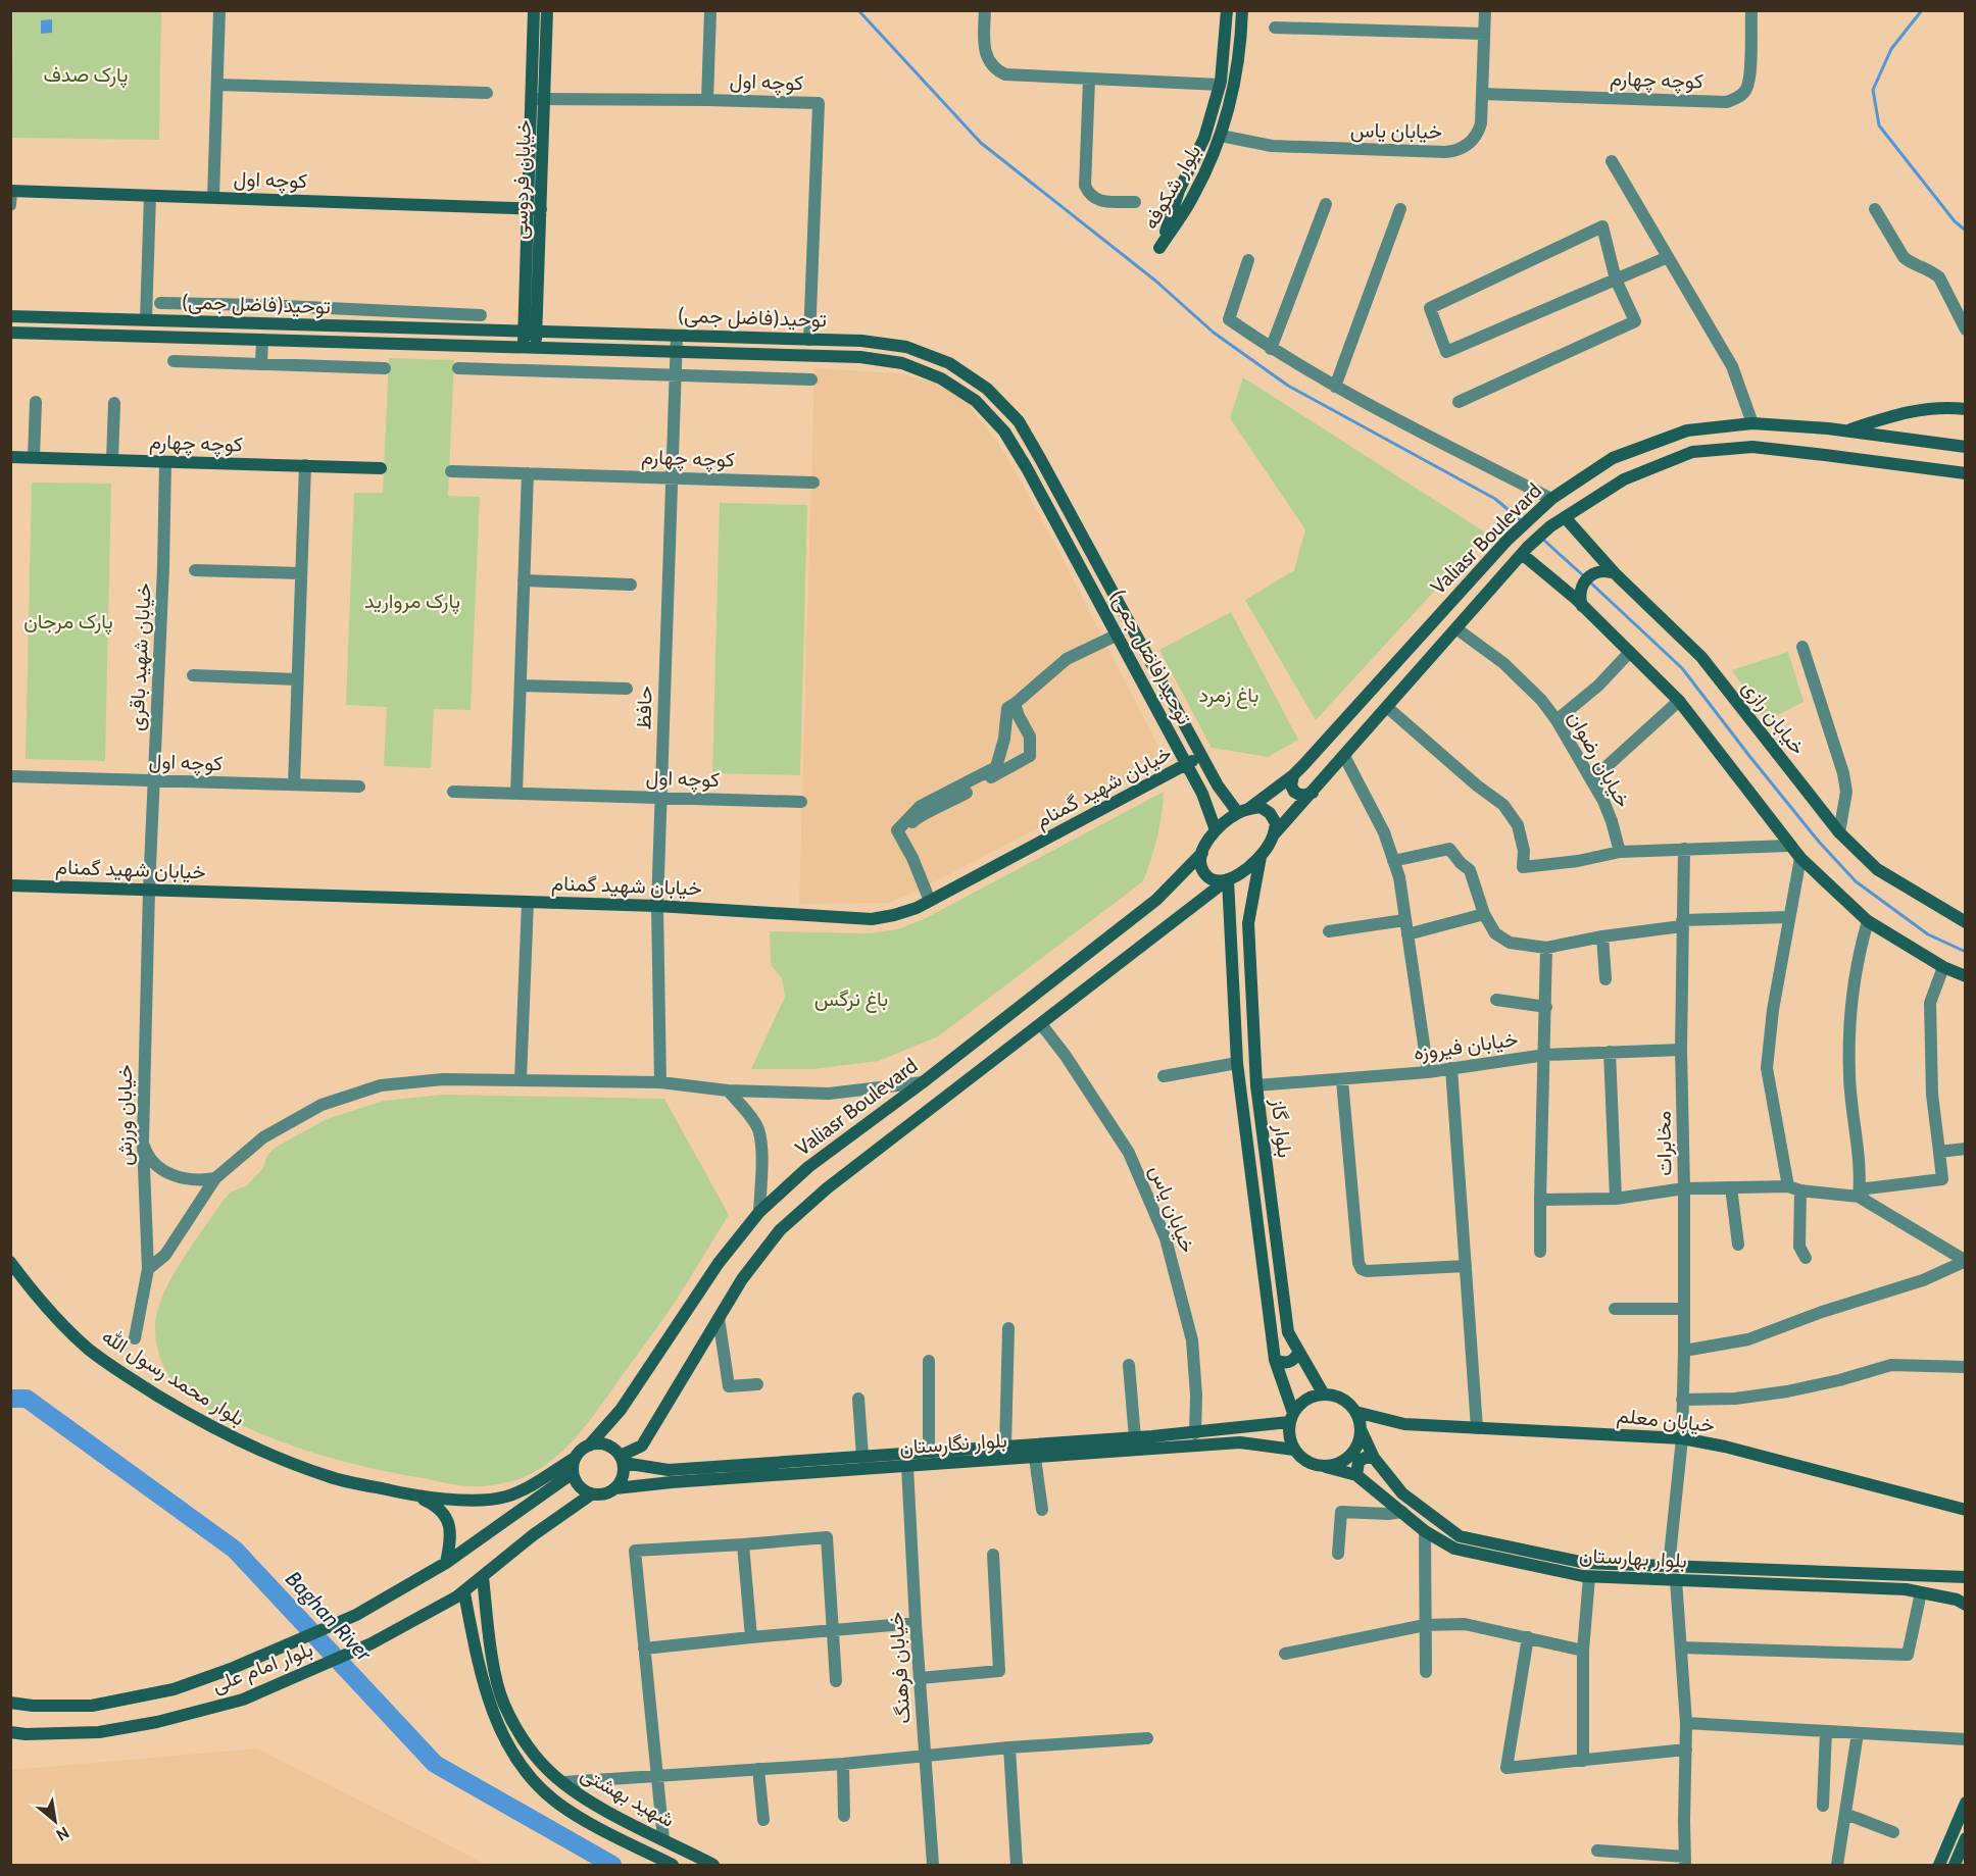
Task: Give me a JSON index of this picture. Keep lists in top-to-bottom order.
{
  "streets": {
    "main road": [
      "کوچه چهارم",
      "کوچه اول",
      "خیابان فردوسی",
      "بلوار شکوفه",
      "توحید(فاضل جمی)",
      "Valiasr Boulevard",
      "خیابان رازی",
      "خیابان شهید گمنام",
      "بلوار گاز",
      "بلوار محمد رسول الله",
      "خیابان معلم",
      "بلوار نگارستان",
      "بلوار بهارستان",
      "بلوار امام علی",
      "شهید بهشتی"
    ],
    "street": [
      "خیابان یاس",
      "خیابان شهید باقری",
      "حافظ",
      "خیابان رضوان",
      "خیابان فیروزه",
      "خیابان ورزش",
      "مخابرات",
      "خیابان فرهنگ"
    ]
  },
  "crossings": [
    ["کوچه چهارم", "خیابان یاس"],
    ["کوچه چهارم", "خیابان شهید باقری"],
    ["کوچه چهارم", "حافظ"],
    ["کوچه اول", "خیابان فردوسی"],
    ["کوچه اول", "توحید(فاضل جمی)"],
    ["کوچه اول", "خیابان شهید باقری"],
    ["کوچه اول", "حافظ"],
    ["خیابان یاس", "بلوار شکوفه"],
    ["خیابان یاس", "بلوار نگارستان"],
    ["خیابان فردوسی", "توحید(فاضل جمی)"],
    ["توحید(فاضل جمی)", "Valiasr Boulevard"],
    ["توحید(فاضل جمی)", "حافظ"],
    ["توحید(فاضل جمی)", "خیابان شهید گمنام"],
    ["Valiasr Boulevard", "خیابان رازی"],
    ["Valiasr Boulevard", "خیابان رضوان"],
    ["Valiasr Boulevard", "بلوار گاز"],
    ["Valiasr Boulevard", "بلوار نگارستان"],
    ["Valiasr Boulevard", "بلوار امام علی"],
    ["خیابان شهید باقری", "خیابان شهید گمنام"],
    ["خیابان شهید باقری", "خیابان ورزش"],
    ["حافظ", "خیابان شهید گمنام"],
    ["خیابان شهید گمنام", "خیابان ورزش"],
    ["خیابان فیروزه", "بلوار گاز"],
    ["خیابان فیروزه", "مخابرات"],
    ["بلوار گاز", "خیابان معلم"],
    ["بلوار گاز", "بلوار نگارستان"],
    ["بلوار گاز", "بلوار بهارستان"],
    ["مخابرات", "خیابان معلم"],
    ["مخابرات", "بلوار بهارستان"],
    ["خیابان معلم", "بلوار نگارستان"],
    ["خیابان معلم", "بلوار بهارستان"],
    ["بلوار نگارستان", "بلوار بهارستان"],
    ["بلوار نگارستان", "بلوار امام علی"],
    ["بلوار نگارستان", "خیابان فرهنگ"],
    ["بلوار امام علی", "شهید بهشتی"]
  ],
  "water": ["Baghan River"],
  "parks": [
    "پارک صدف",
    "پارک مروارید",
    "پارک مرجان",
    "باغ زمرد",
    "باغ نرگس"
  ],
  "north": "bottom right"
}
